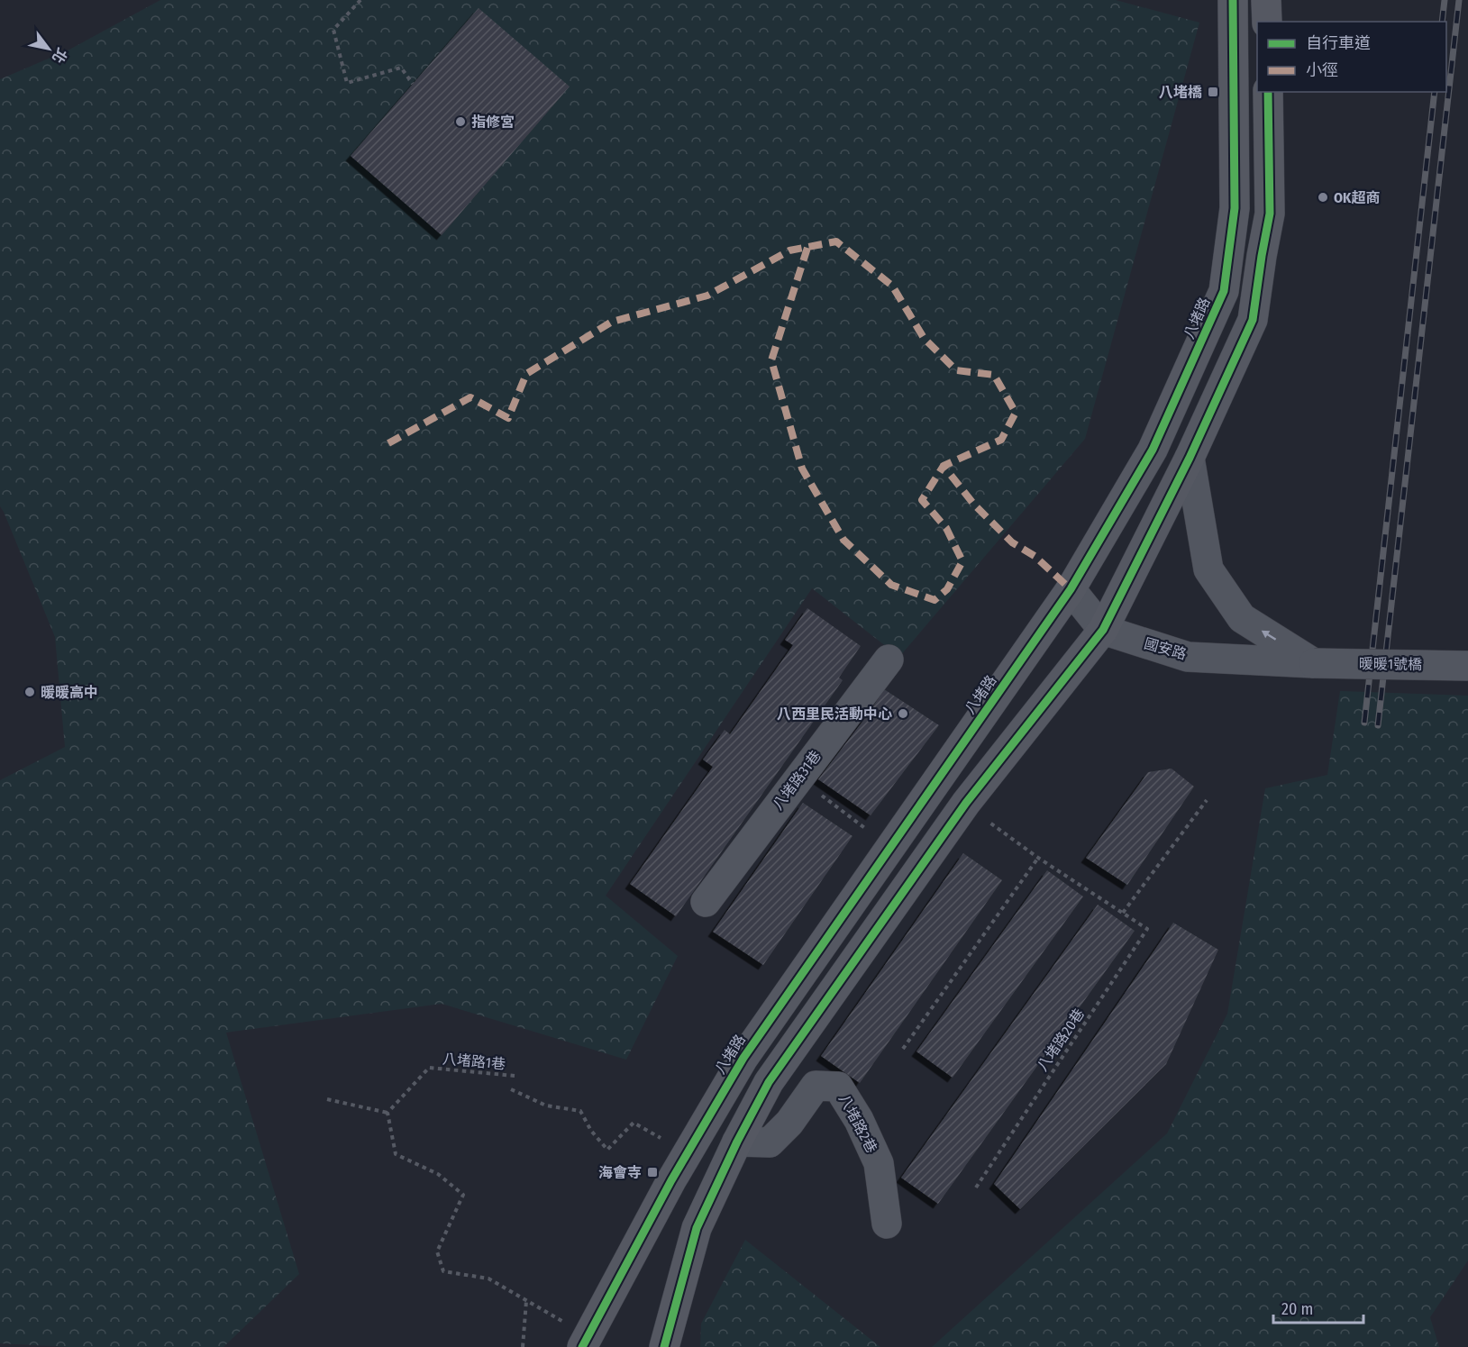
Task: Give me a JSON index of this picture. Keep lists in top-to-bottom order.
{
  "streets": {
    "main road": ["八堵路"],
    "street": [
      "國安路",
      "暖暖1號橋",
      "八堵路31巷",
      "八堵路2巷"
    ],
    "path": ["八堵路20巷", "八堵路1巷"]
  },
  "crossings": [
    ["國安路", "暖暖1號橋"]
  ],
  "places": {
    "transit": ["八堵橋", "海會寺"],
    "other": [
      "指修宮",
      "OK超商",
      "暖暖高中",
      "八西里民活動中心"
    ]
  },
  "legend": ["自行車道", "小徑"],
  "scale_bar": "20 m",
  "north": "bottom right"
}
